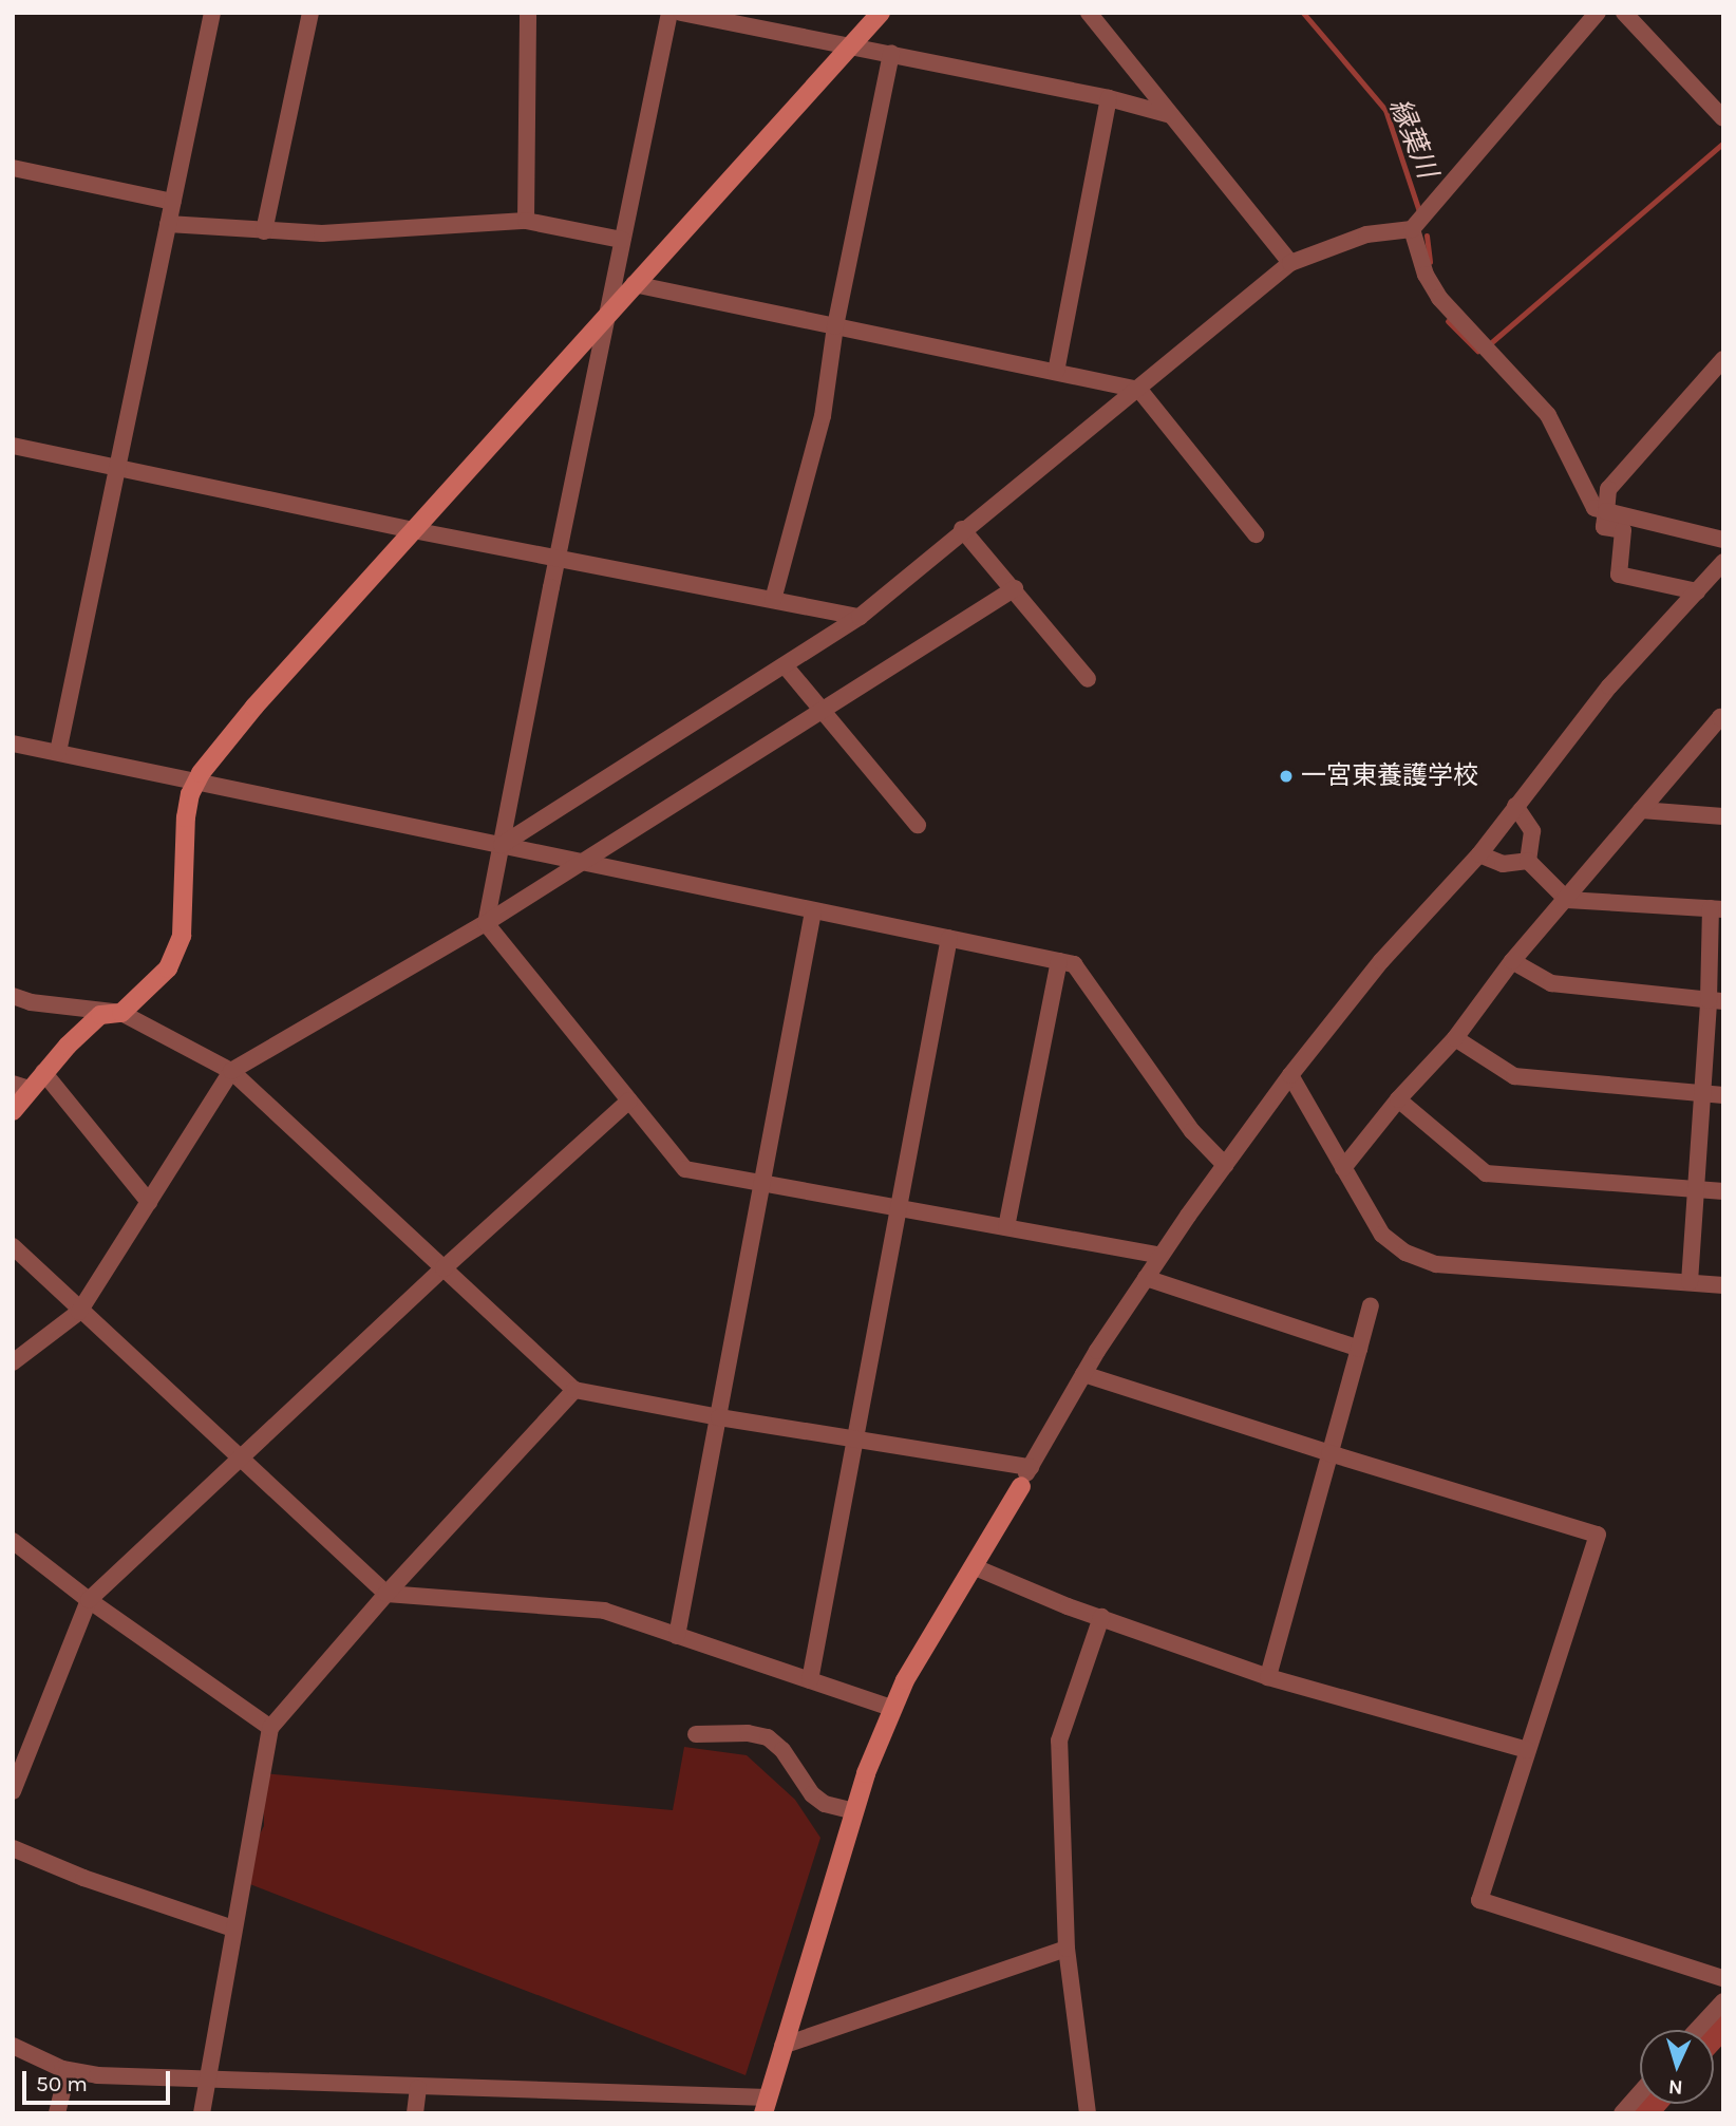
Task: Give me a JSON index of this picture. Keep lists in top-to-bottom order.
{
  "water": ["縁葉川"],
  "places": ["一宮東養護学校"],
  "scale_bar": "50 m",
  "north": "bottom"
}
